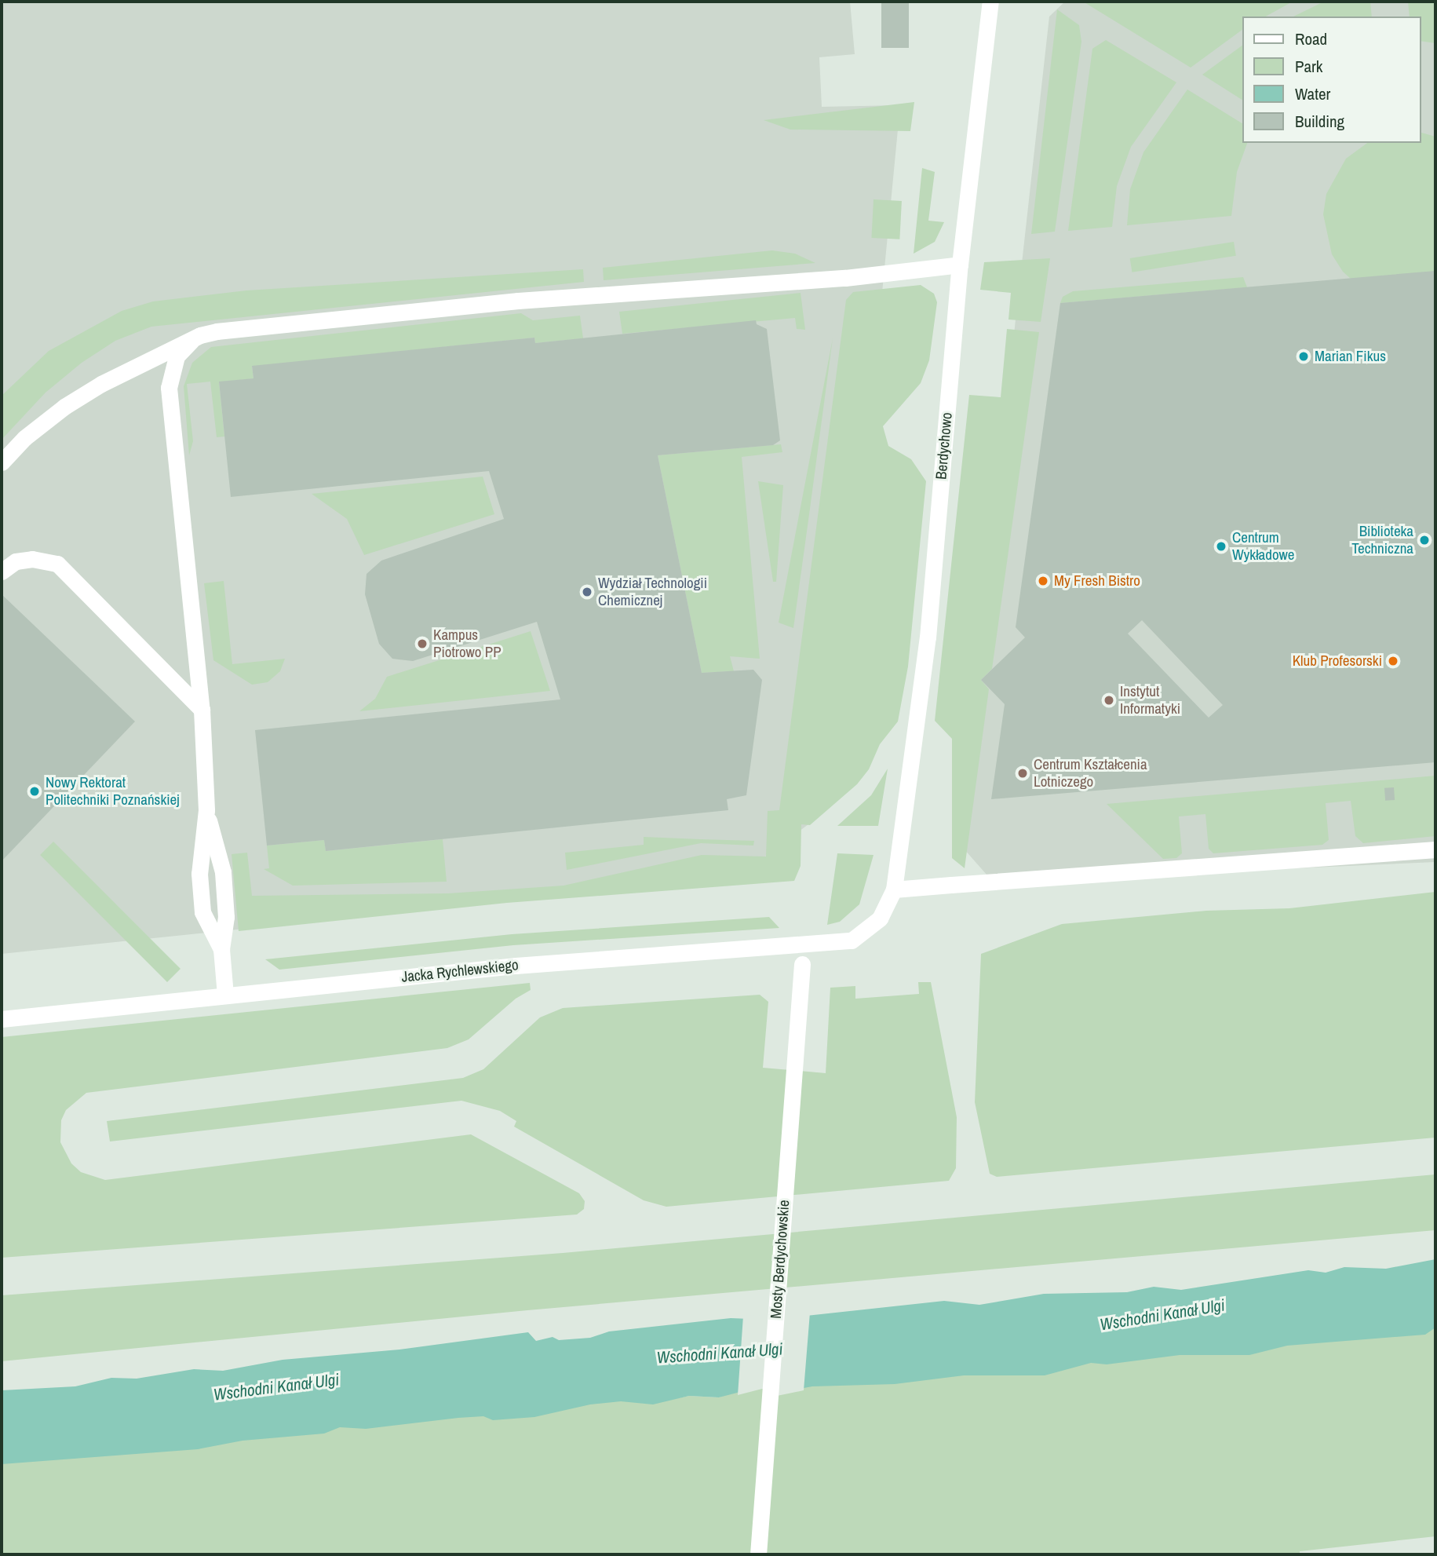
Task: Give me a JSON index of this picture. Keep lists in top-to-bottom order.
{
  "streets": {
    "street": ["Berdychowo", "Jacka Rychlewskiego", "Mosty Berdychowskie"]
  },
  "crossings": [
    ["Berdychowo", "Jacka Rychlewskiego"]
  ],
  "water": ["Wschodni Kanał Ulgi"],
  "places": [
    "Marian Fikus",
    "Biblioteka Techniczna",
    "Centrum Wykładowe",
    "My Fresh Bistro",
    "Wydział Technologii Chemicznej",
    "Kampus Piotrowo PP",
    "Klub Profesorski",
    "Instytut Informatyki",
    "Centrum Kształcenia Lotniczego",
    "Nowy Rektorat Politechniki Poznańskiej"
  ],
  "legend": [
    "Road",
    "Park",
    "Water",
    "Building"
  ]
}
